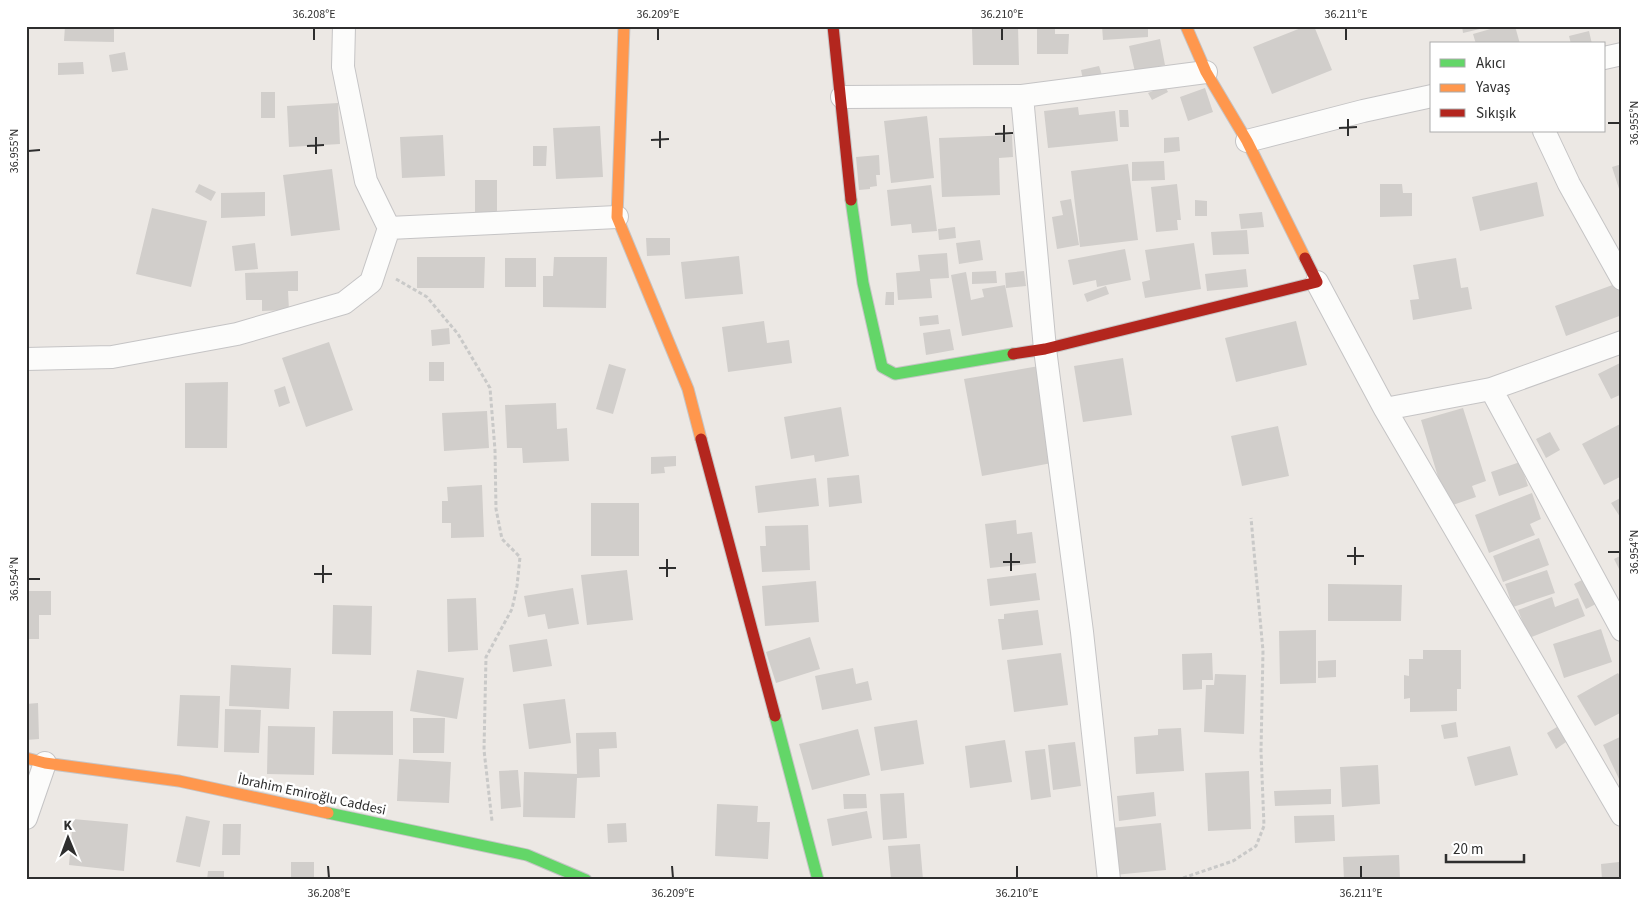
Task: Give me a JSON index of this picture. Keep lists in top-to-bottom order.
{
  "streets": {
    "street": ["İbrahim Emiroğlu Caddesi"]
  },
  "legend": ["Akıcı", "Yavaş", "Sıkışık"],
  "scale_bar": "20 m",
  "north": "top",
  "coordinates": [
    "36.208°E",
    "36.209°E",
    "36.210°E",
    "36.211°E",
    "36.955°N",
    "36.954°N"
  ]
}
